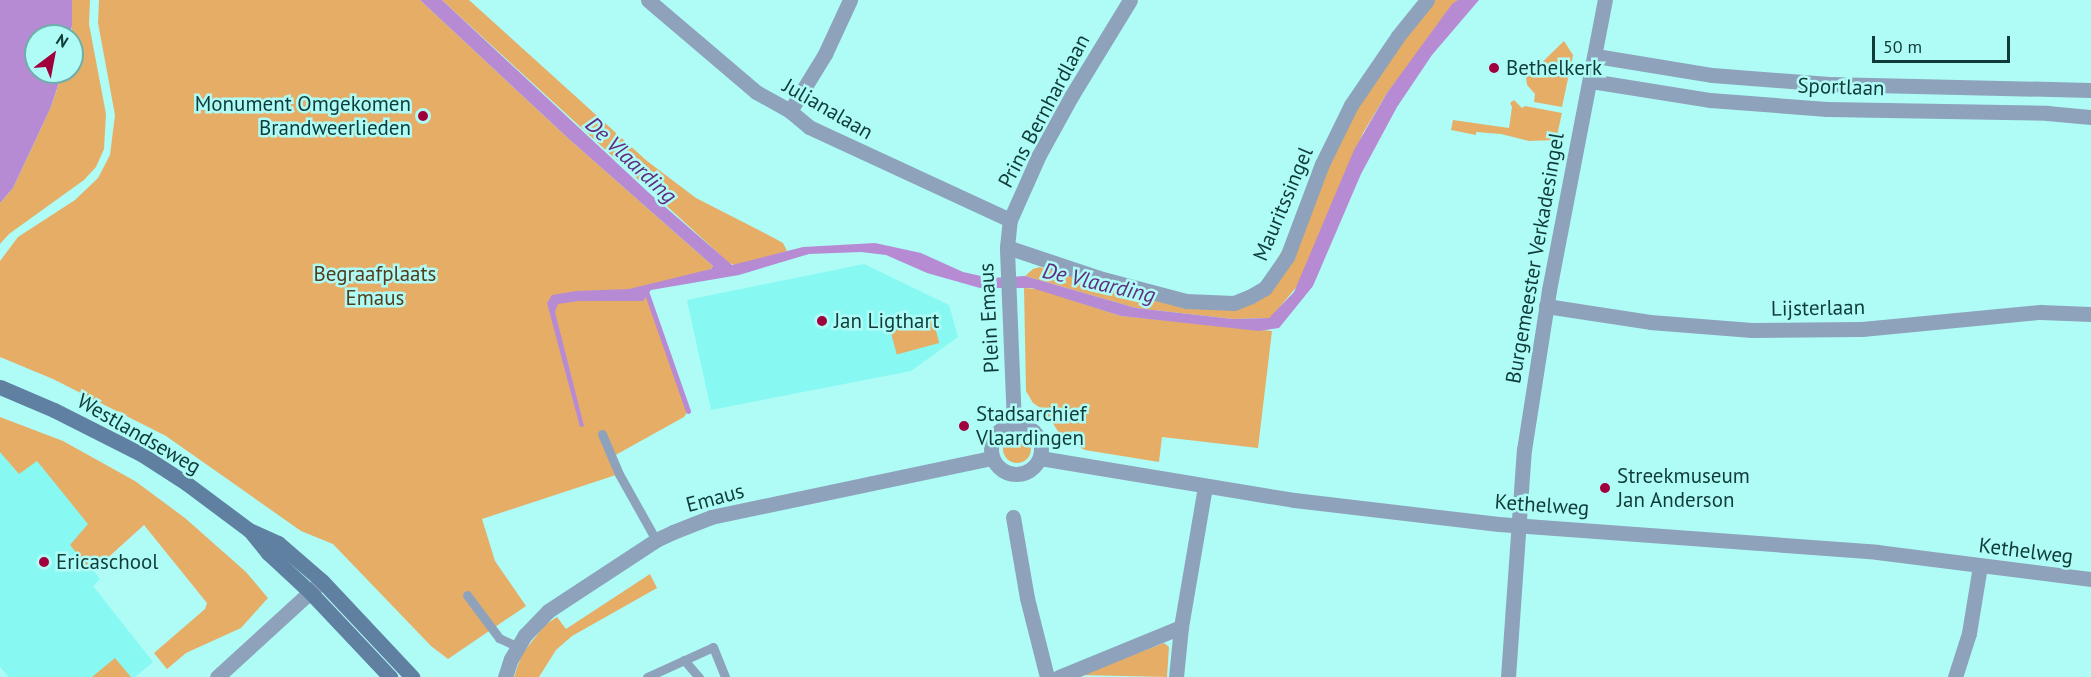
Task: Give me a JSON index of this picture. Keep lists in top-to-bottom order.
{
  "streets": {
    "main road": ["Westlandseweg"],
    "street": [
      "Sportlaan",
      "Julianalaan",
      "Prins Bernhardlaan",
      "Mauritssingel",
      "Burgemeester Verkadesingel",
      "Lijsterlaan",
      "Plein Emaus",
      "Emaus",
      "Kethelweg"
    ]
  },
  "crossings": [
    ["Sportlaan", "Burgemeester Verkadesingel"],
    ["Julianalaan", "Prins Bernhardlaan"],
    ["Prins Bernhardlaan", "Mauritssingel"],
    ["Prins Bernhardlaan", "Plein Emaus"],
    ["Mauritssingel", "Plein Emaus"],
    ["Burgemeester Verkadesingel", "Lijsterlaan"],
    ["Burgemeester Verkadesingel", "Kethelweg"],
    ["Plein Emaus", "Emaus"]
  ],
  "water": ["De Vlaarding"],
  "parks": ["Begraafplaats Emaus"],
  "places": [
    "Bethelkerk",
    "Monument Omgekomen Brandweerlieden",
    "Jan Ligthart",
    "Stadsarchief Vlaardingen",
    "Streekmuseum Jan Anderson",
    "Ericaschool"
  ],
  "scale_bar": "50 m",
  "north": "top right"
}
